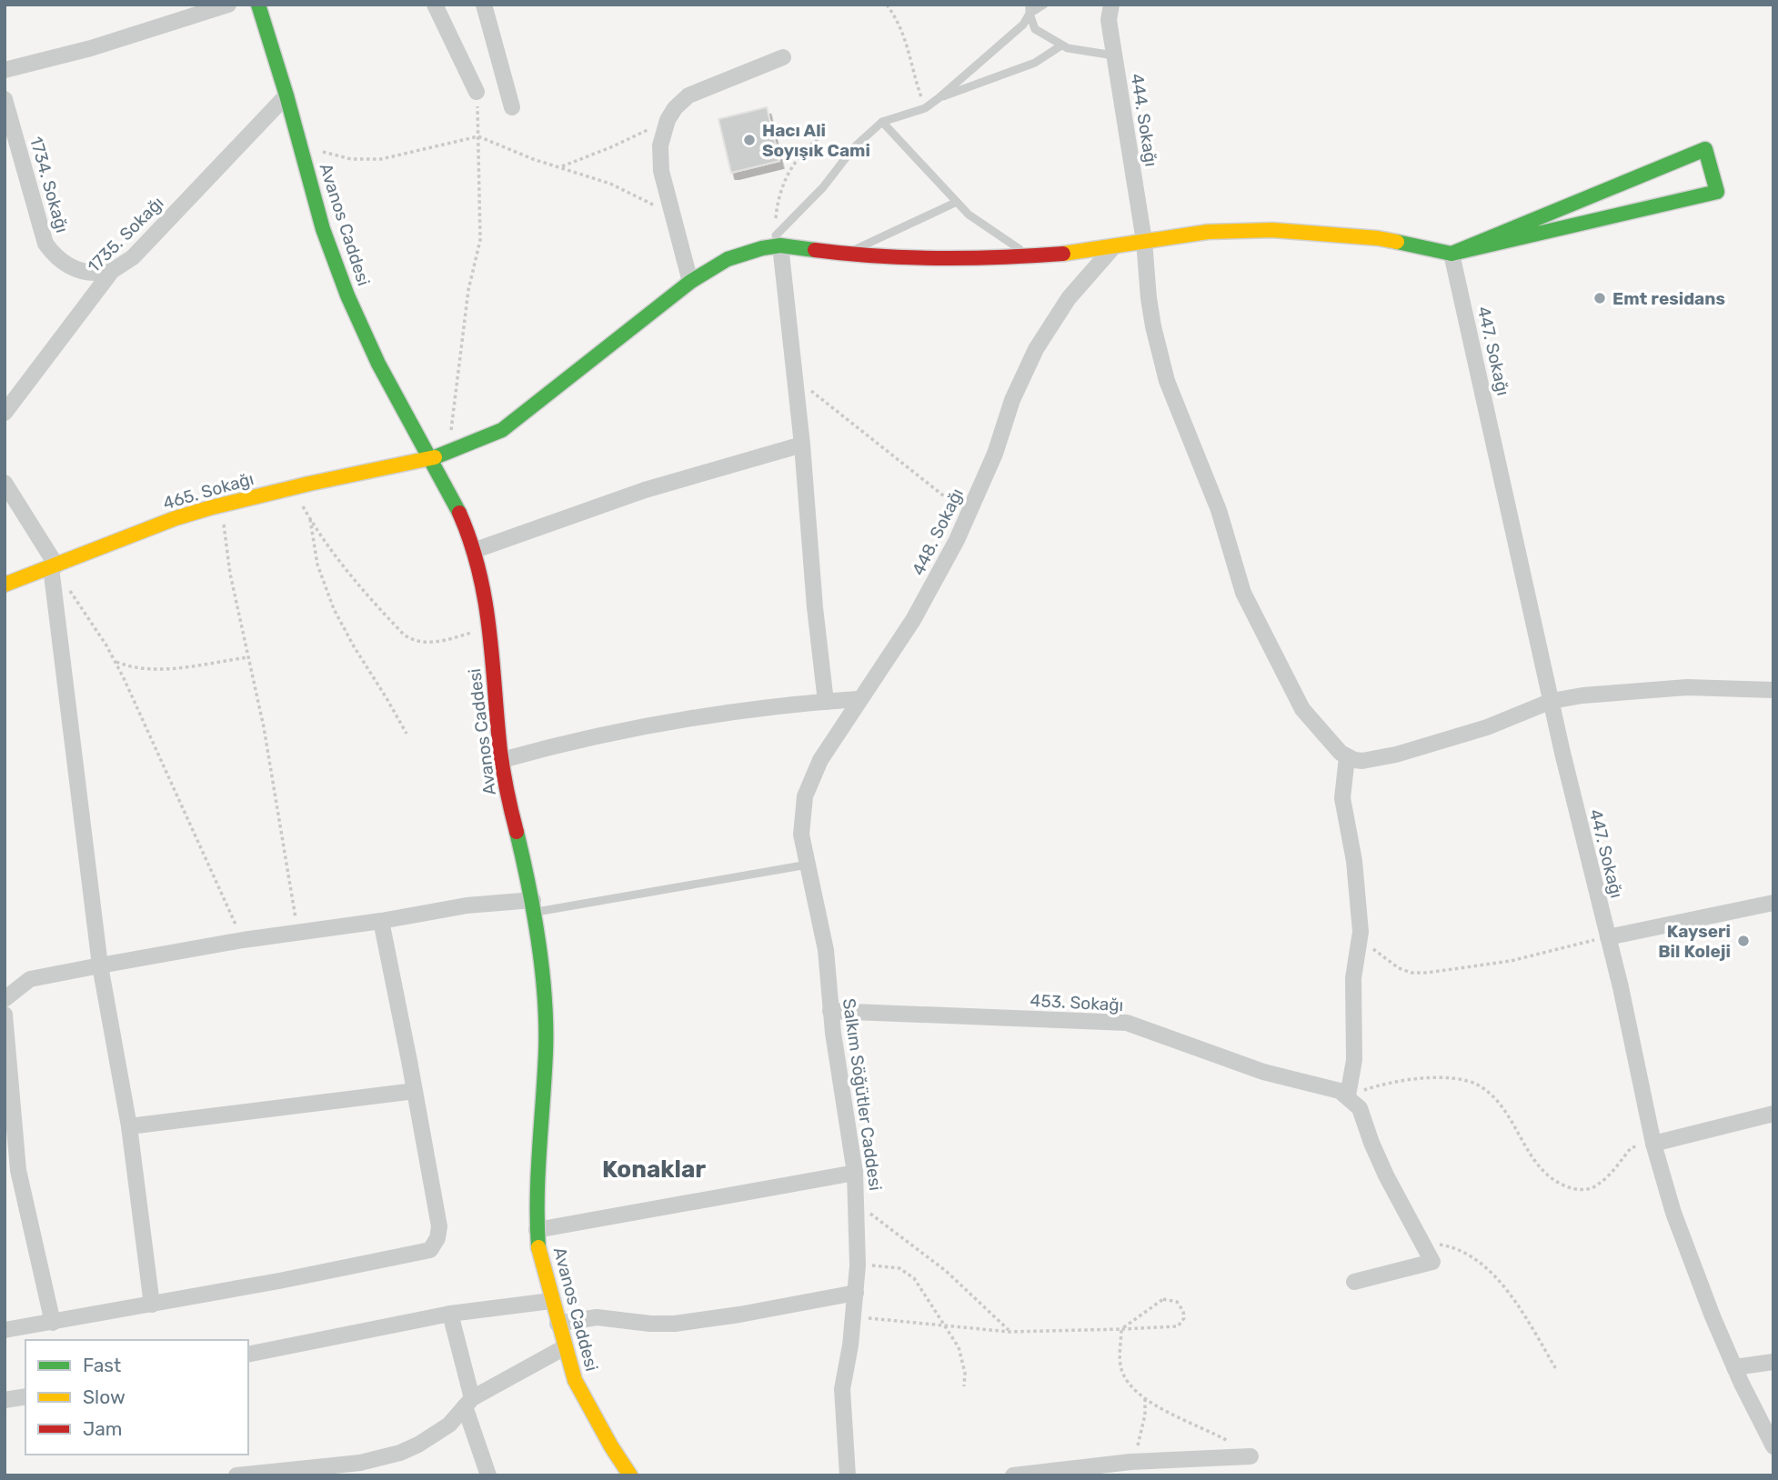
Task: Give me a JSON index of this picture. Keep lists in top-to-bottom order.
{
  "streets": {
    "street": [
      "444. Sokağı",
      "1734. Sokağı",
      "Avanos Caddesi",
      "1735. Sokağı",
      "447. Sokağı",
      "465. Sokağı",
      "448. Sokağı",
      "453. Sokağı",
      "Salkım Söğütler Caddesi"
    ]
  },
  "crossings": [
    ["444. Sokağı", "465. Sokağı"],
    ["1734. Sokağı", "1735. Sokağı"],
    ["Avanos Caddesi", "1735. Sokağı"],
    ["Avanos Caddesi", "465. Sokağı"],
    ["447. Sokağı", "465. Sokağı"],
    ["465. Sokağı", "448. Sokağı"],
    ["448. Sokağı", "Salkım Söğütler Caddesi"],
    ["453. Sokağı", "Salkım Söğütler Caddesi"]
  ],
  "districts": ["Konaklar"],
  "places": ["Hacı Ali Soyışık Cami", "Emt residans", "Kayseri Bil Koleji"],
  "legend": ["Fast", "Slow", "Jam"]
}
